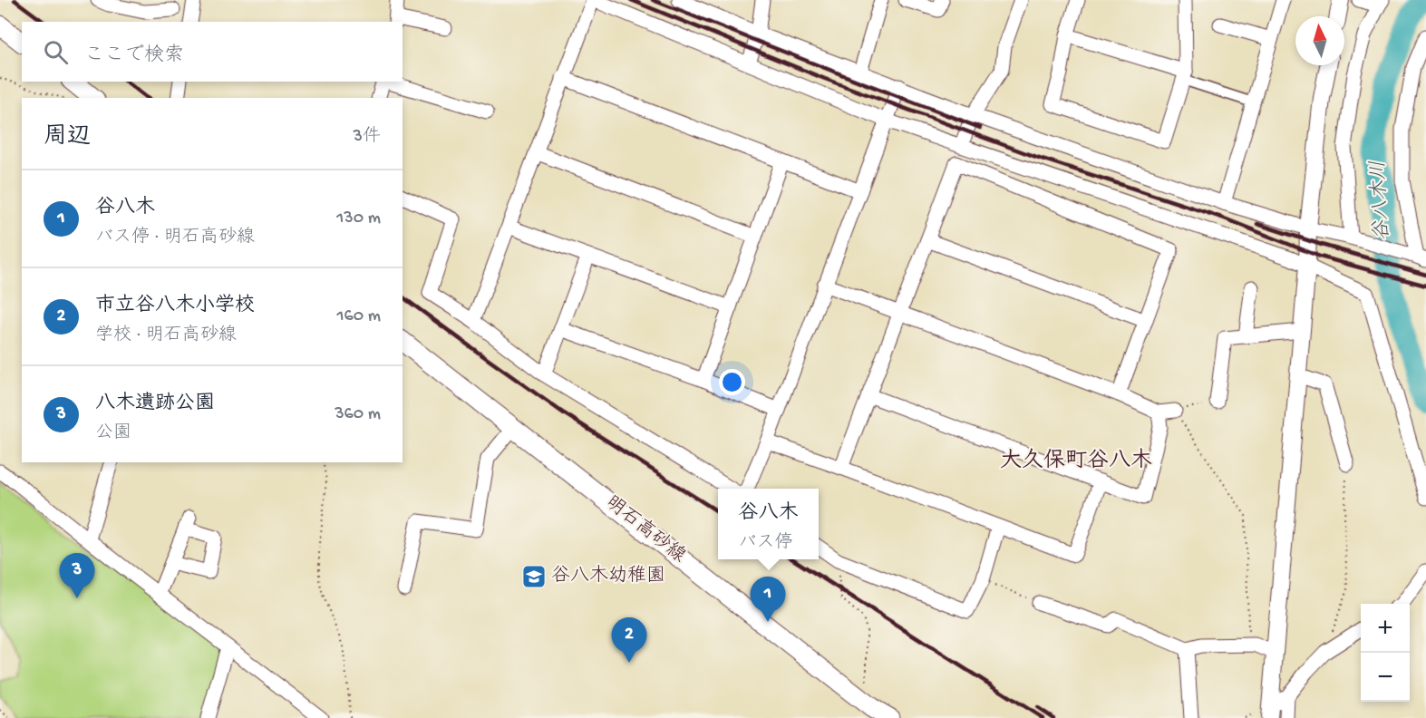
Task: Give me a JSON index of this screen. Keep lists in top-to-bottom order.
{
  "streets": {
    "main road": ["明石高砂線"]
  },
  "districts": ["大久保町谷八木"],
  "water": ["谷八木川"],
  "places": {
    "school or university": ["谷八木幼稚園"]
  },
  "north": "top",
  "page": {
    "search": "ここで検索",
    "heading": ["周辺", "3件"],
    "list": [
      {
        "mark": "1",
        "name": "谷八木",
        "note": "バス停 · 明石高砂線",
        "value": "130 m"
      },
      {
        "mark": "2",
        "name": "市立谷八木小学校",
        "note": "学校 · 明石高砂線",
        "value": "160 m"
      },
      {
        "mark": "3",
        "name": "八木遺跡公園",
        "note": "公園",
        "value": "360 m"
      }
    ],
    "popup": ["谷八木", "バス停"],
    "pins": ["3", "1", "2"],
    "map_buttons": ["+", "−"]
  }
}
